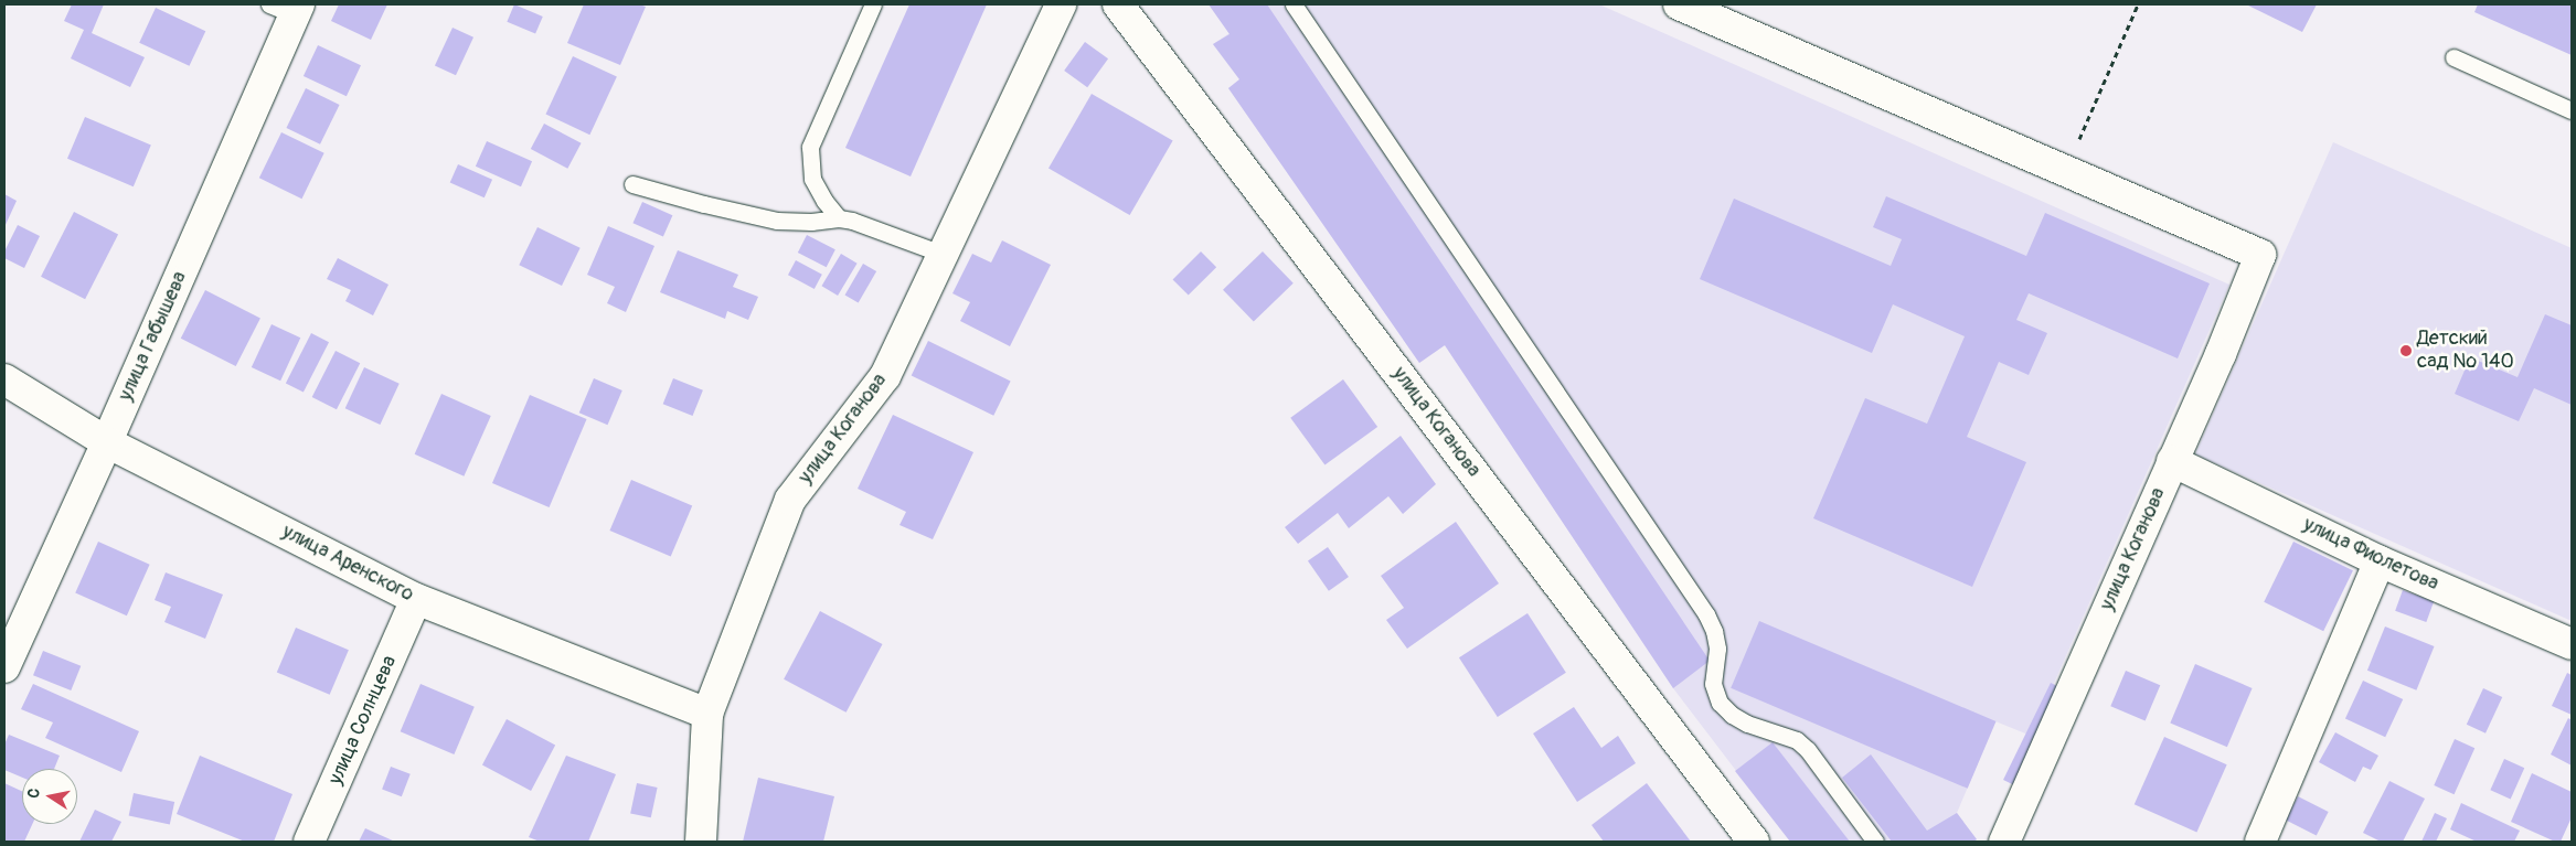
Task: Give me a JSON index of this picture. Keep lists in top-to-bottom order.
{
  "streets": {
    "street": [
      "улица Габышева",
      "улица Коганова",
      "улица Фиолетова",
      "улица Аренского",
      "улица Солнцева"
    ]
  },
  "crossings": [
    ["улица Габышева", "улица Аренского"],
    ["улица Коганова", "улица Фиолетова"],
    ["улица Коганова", "улица Аренского"],
    ["улица Аренского", "улица Солнцева"]
  ],
  "places": ["Детский сад № 140"],
  "north": "left"
}
